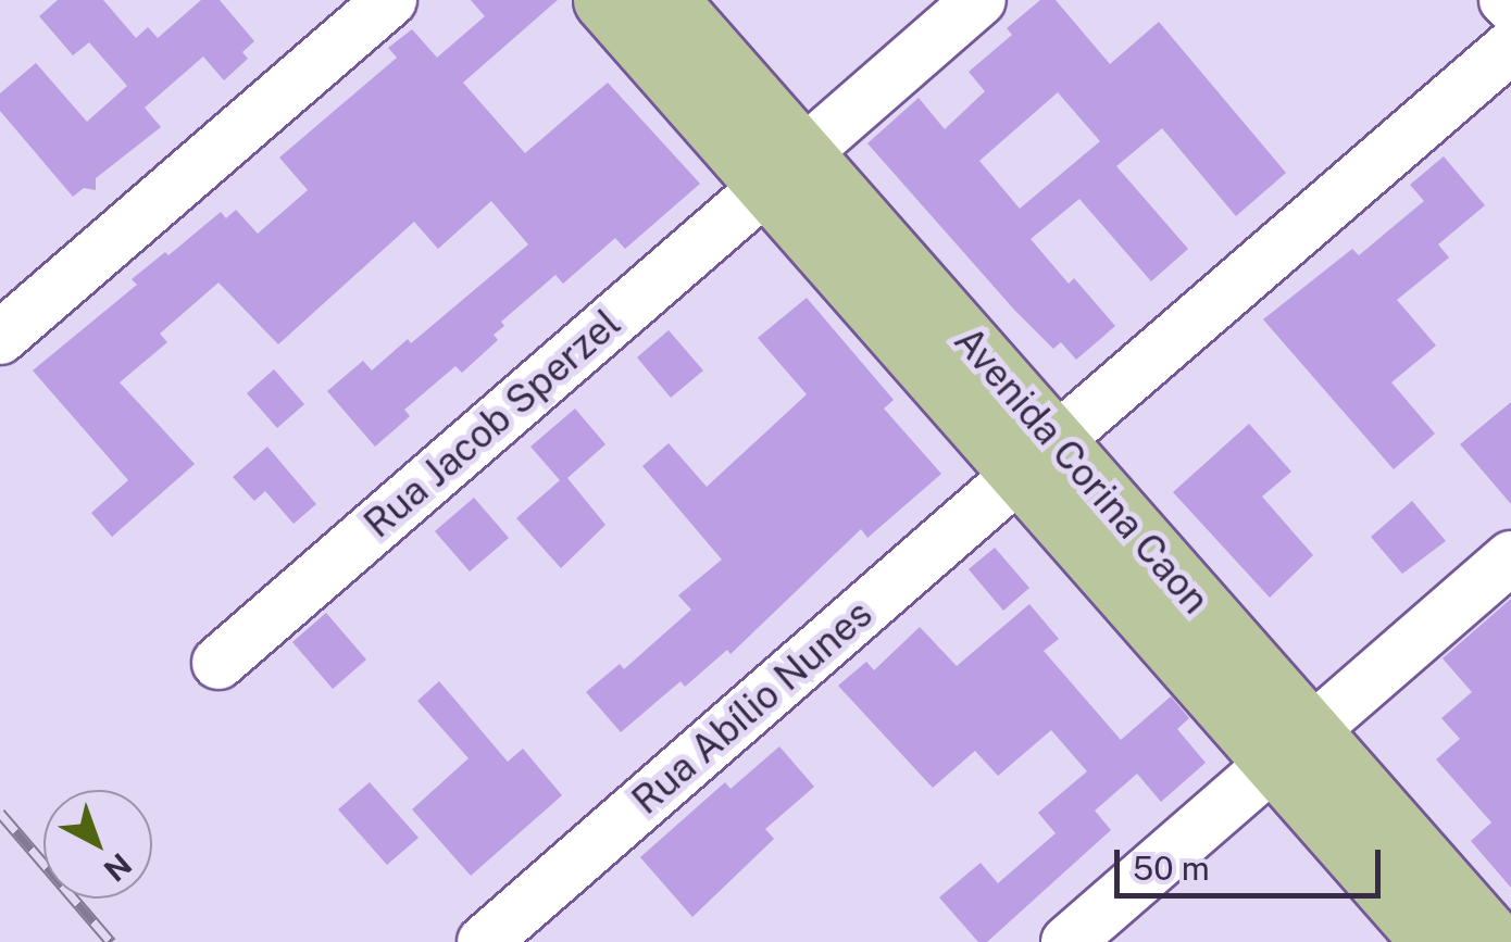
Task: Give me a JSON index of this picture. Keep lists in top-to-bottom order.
{
  "streets": {
    "main road": ["Avenida Corina Caon"],
    "street": ["Rua Jacob Sperzel", "Rua Abílio Nunes"]
  },
  "crossings": [
    ["Rua Jacob Sperzel", "Avenida Corina Caon"],
    ["Avenida Corina Caon", "Rua Abílio Nunes"]
  ],
  "scale_bar": "50 m",
  "north": "bottom right"
}
